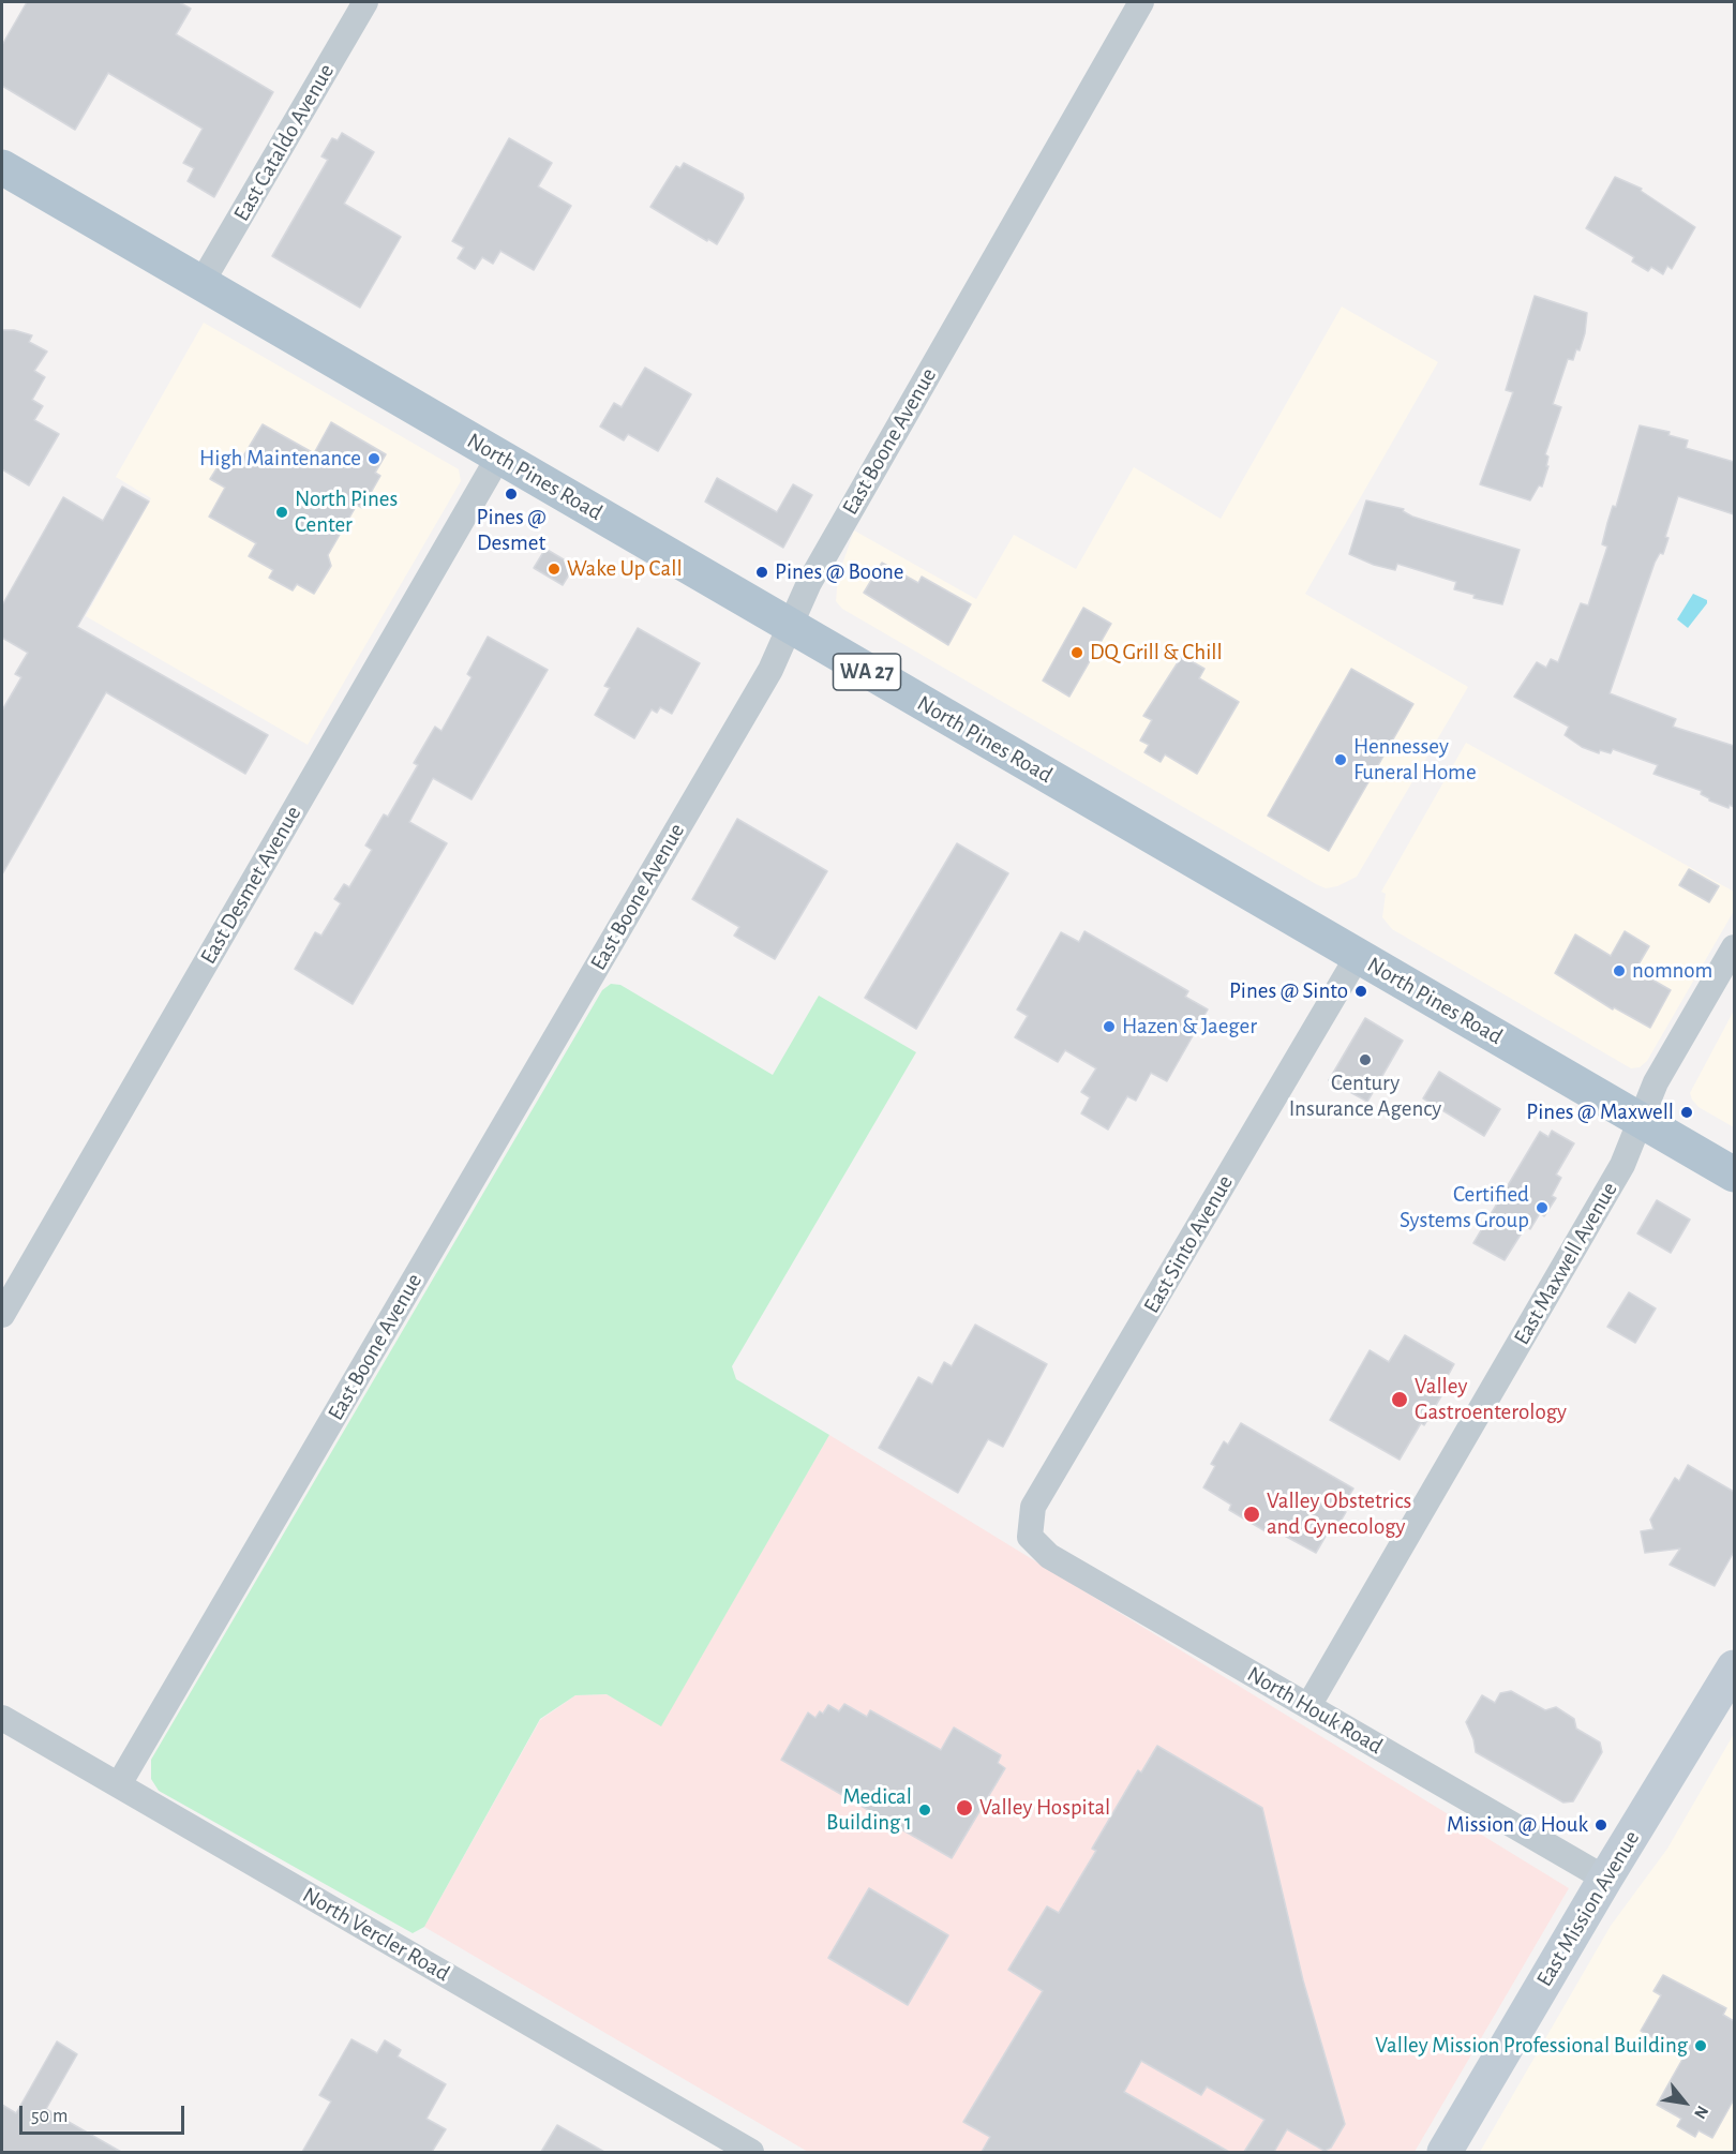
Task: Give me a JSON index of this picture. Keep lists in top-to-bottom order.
{
  "streets": {
    "main road": ["North Pines Road", "WA 27"],
    "street": [
      "East Cataldo Avenue",
      "East Boone Avenue",
      "East Desmet Avenue",
      "East Sinto Avenue",
      "East Maxwell Avenue",
      "North Houk Road",
      "East Mission Avenue",
      "North Vercler Road"
    ]
  },
  "crossings": [
    ["East Cataldo Avenue", "North Pines Road"],
    ["East Boone Avenue", "North Pines Road"],
    ["East Boone Avenue", "North Vercler Road"],
    ["North Pines Road", "East Desmet Avenue"],
    ["North Pines Road", "East Sinto Avenue"],
    ["North Pines Road", "East Maxwell Avenue"],
    ["East Sinto Avenue", "North Houk Road"],
    ["East Maxwell Avenue", "North Houk Road"],
    ["North Houk Road", "East Mission Avenue"]
  ],
  "places": [
    "High Maintenance",
    "Pines @ Desmet",
    "North Pines Center",
    "Wake Up Call",
    "Pines @ Boone",
    "DQ Grill & Chill",
    "Hennessey Funeral Home",
    "nomnom",
    "Pines @ Sinto",
    "Hazen & Jaeger",
    "Century Insurance Agency",
    "Pines @ Maxwell",
    "Certified Systems Group",
    "Valley Gastroenterology",
    "Valley Obstetrics and Gynecology",
    "Valley Hospital",
    "Medical Building 1",
    "Mission @ Houk",
    "Valley Mission Professional Building"
  ],
  "scale_bar": "50 m",
  "north": "bottom right"
}
